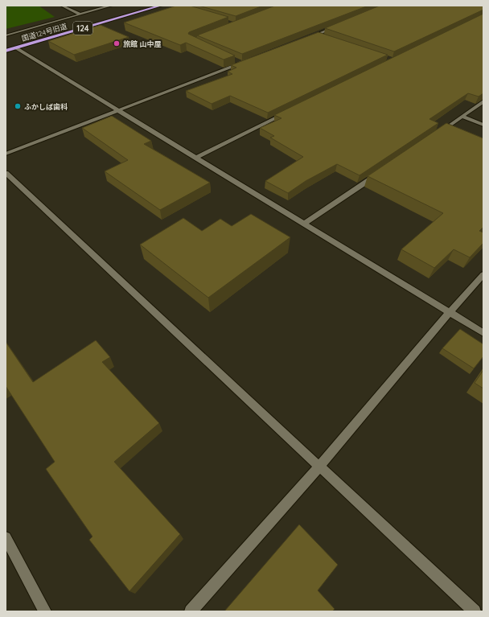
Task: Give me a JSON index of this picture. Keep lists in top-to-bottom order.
{
  "streets": {
    "highway": ["124", "国道124号旧道"]
  },
  "places": ["旅館 山中屋", "ふかしば歯科"]
}
